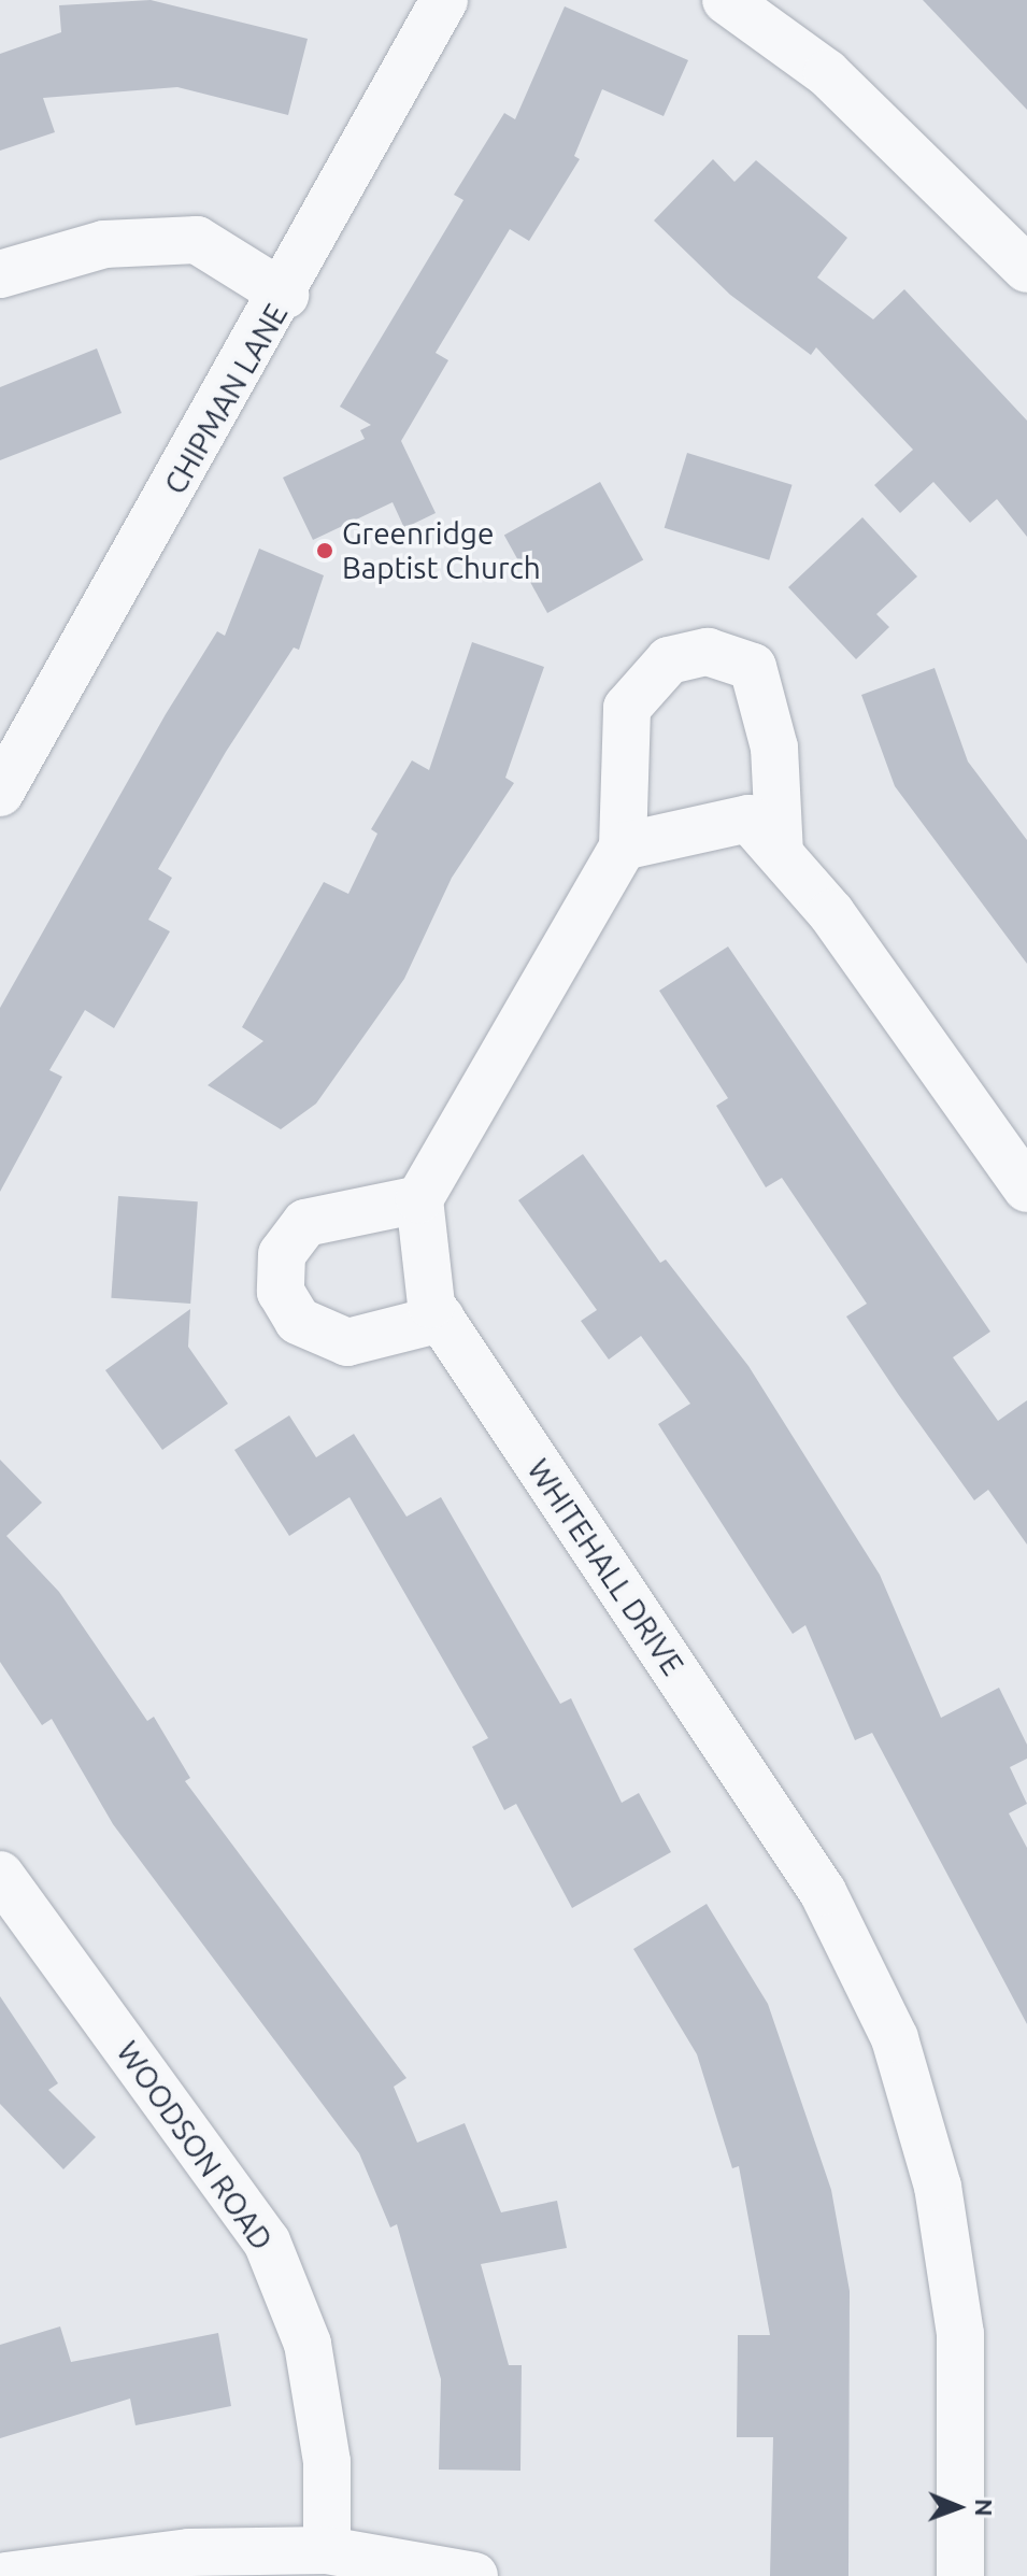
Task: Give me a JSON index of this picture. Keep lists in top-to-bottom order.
{
  "streets": {
    "street": ["CHIPMAN LANE", "WHITEHALL DRIVE", "WOODSON ROAD"]
  },
  "places": ["Greenridge Baptist Church"],
  "north": "right"
}
